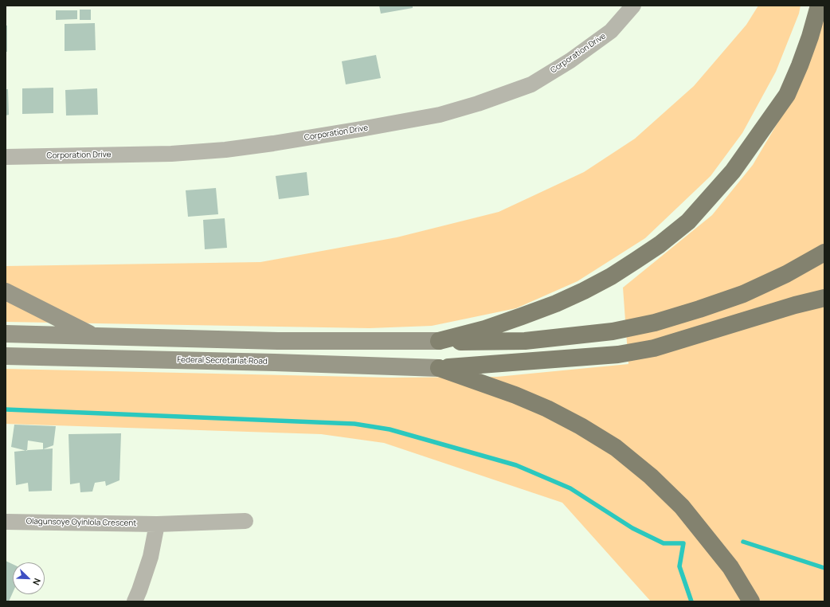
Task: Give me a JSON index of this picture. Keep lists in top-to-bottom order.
{
  "streets": {
    "main road": ["Federal Secretariat Road"],
    "street": ["Corporation Drive", "Olagunsoye Oyinlola Crescent"]
  },
  "north": "bottom right"
}
